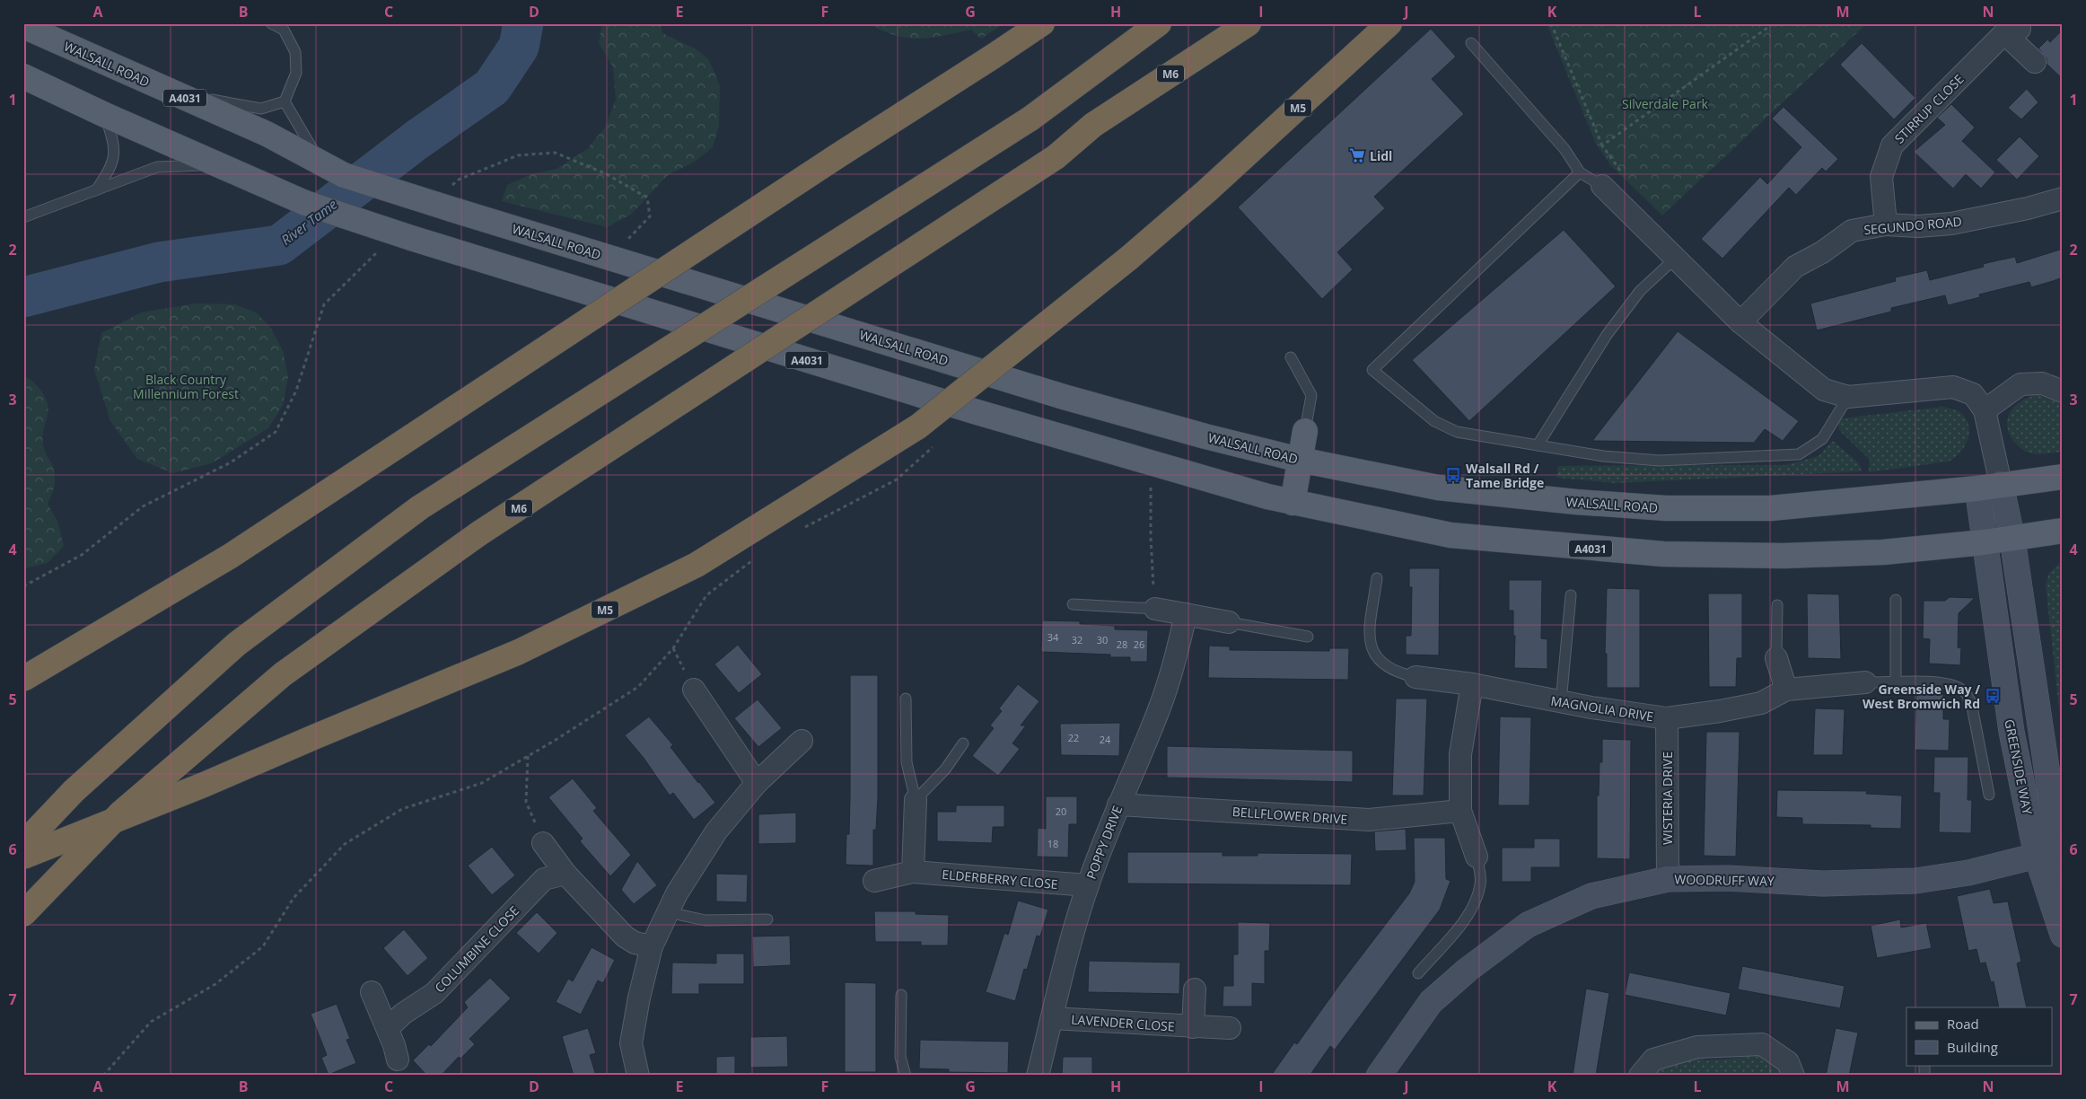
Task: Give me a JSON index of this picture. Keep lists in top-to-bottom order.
{
  "streets": {
    "highway": ["M6", "M5"],
    "main road": ["WALSALL ROAD", "A4031"],
    "street": [
      "STIRRUP CLOSE",
      "SEGUNDO ROAD",
      "MAGNOLIA DRIVE",
      "GREENSIDE WAY",
      "WISTERIA DRIVE",
      "BELLFLOWER DRIVE",
      "POPPY DRIVE",
      "ELDERBERRY CLOSE",
      "WOODRUFF WAY",
      "COLUMBINE CLOSE",
      "LAVENDER CLOSE"
    ]
  },
  "crossings": [
    ["WALSALL ROAD", "A4031"],
    ["WALSALL ROAD", "GREENSIDE WAY"],
    ["A4031", "GREENSIDE WAY"],
    ["STIRRUP CLOSE", "SEGUNDO ROAD"],
    ["MAGNOLIA DRIVE", "WISTERIA DRIVE"],
    ["GREENSIDE WAY", "WOODRUFF WAY"],
    ["WISTERIA DRIVE", "WOODRUFF WAY"],
    ["BELLFLOWER DRIVE", "POPPY DRIVE"],
    ["POPPY DRIVE", "ELDERBERRY CLOSE"],
    ["POPPY DRIVE", "LAVENDER CLOSE"]
  ],
  "water": ["River Tame"],
  "parks": ["Silverdale Park", "Black Country Millennium Forest"],
  "places": {
    "supermarket": ["Lidl"],
    "bus stop": ["Walsall Rd / Tame Bridge", "Greenside Way / West Bromwich Rd"]
  },
  "house_numbers": [
    "34",
    "32",
    "30",
    "28",
    "26",
    "22",
    "24",
    "20",
    "18"
  ],
  "legend": ["Road", "Building"],
  "grid": {
    "columns": [
      "A",
      "B",
      "C",
      "D",
      "E",
      "F",
      "G",
      "H",
      "I",
      "J",
      "K",
      "L",
      "M",
      "N"
    ],
    "rows": [
      "1",
      "2",
      "3",
      "4",
      "5",
      "6",
      "7"
    ]
  }
}
